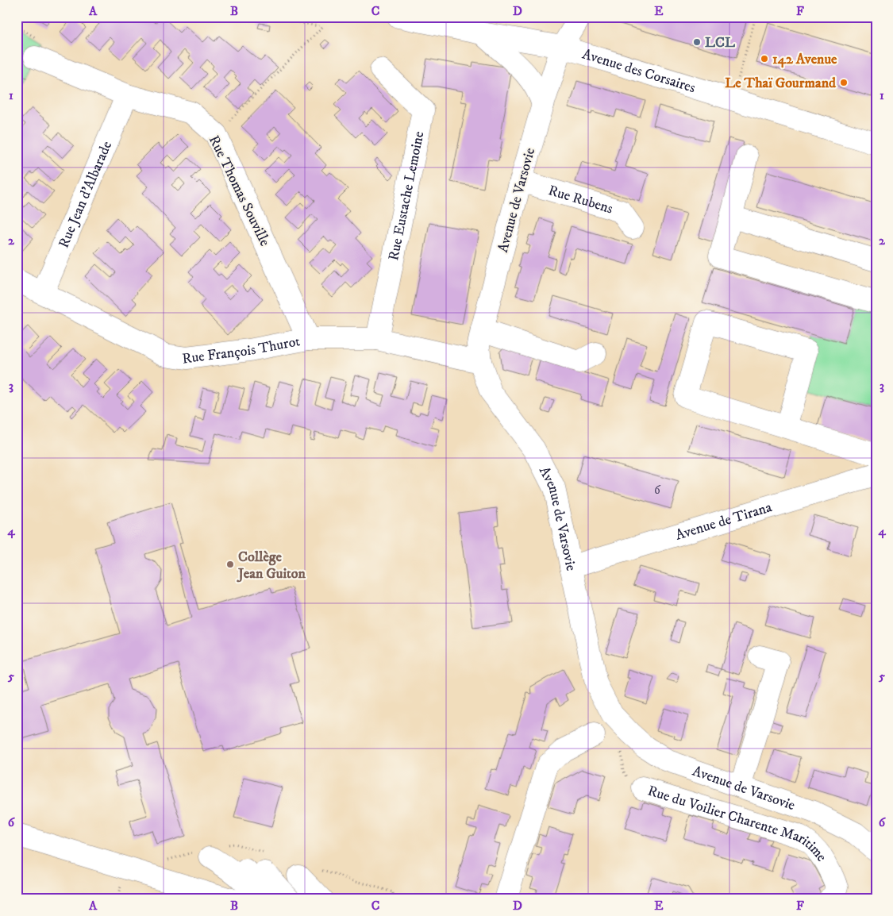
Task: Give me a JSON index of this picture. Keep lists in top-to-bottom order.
{
  "streets": {
    "street": [
      "Avenue des Corsaires",
      "Rue Thomas Souville",
      "Rue Jean d'Albarade",
      "Rue Eustache Lemoine",
      "Rue Rubens",
      "Avenue de Varsovie",
      "Rue François Thurot",
      "Avenue de Tirana",
      "Rue du Voilier Charente Maritime"
    ]
  },
  "crossings": [
    ["Avenue des Corsaires", "Avenue de Varsovie"],
    ["Rue Thomas Souville", "Rue Jean d'Albarade"],
    ["Rue Thomas Souville", "Rue François Thurot"],
    ["Rue Jean d'Albarade", "Rue François Thurot"],
    ["Rue Eustache Lemoine", "Rue François Thurot"],
    ["Rue Rubens", "Avenue de Varsovie"],
    ["Avenue de Varsovie", "Rue François Thurot"],
    ["Avenue de Varsovie", "Avenue de Tirana"]
  ],
  "places": [
    "LCL",
    "142 Avenue",
    "Le Thaï Gourmand",
    "Collège Jean Guiton"
  ],
  "house_numbers": ["6"],
  "grid": {
    "columns": [
      "A",
      "B",
      "C",
      "D",
      "E",
      "F"
    ],
    "rows": [
      "1",
      "2",
      "3",
      "4",
      "5",
      "6"
    ]
  }
}
